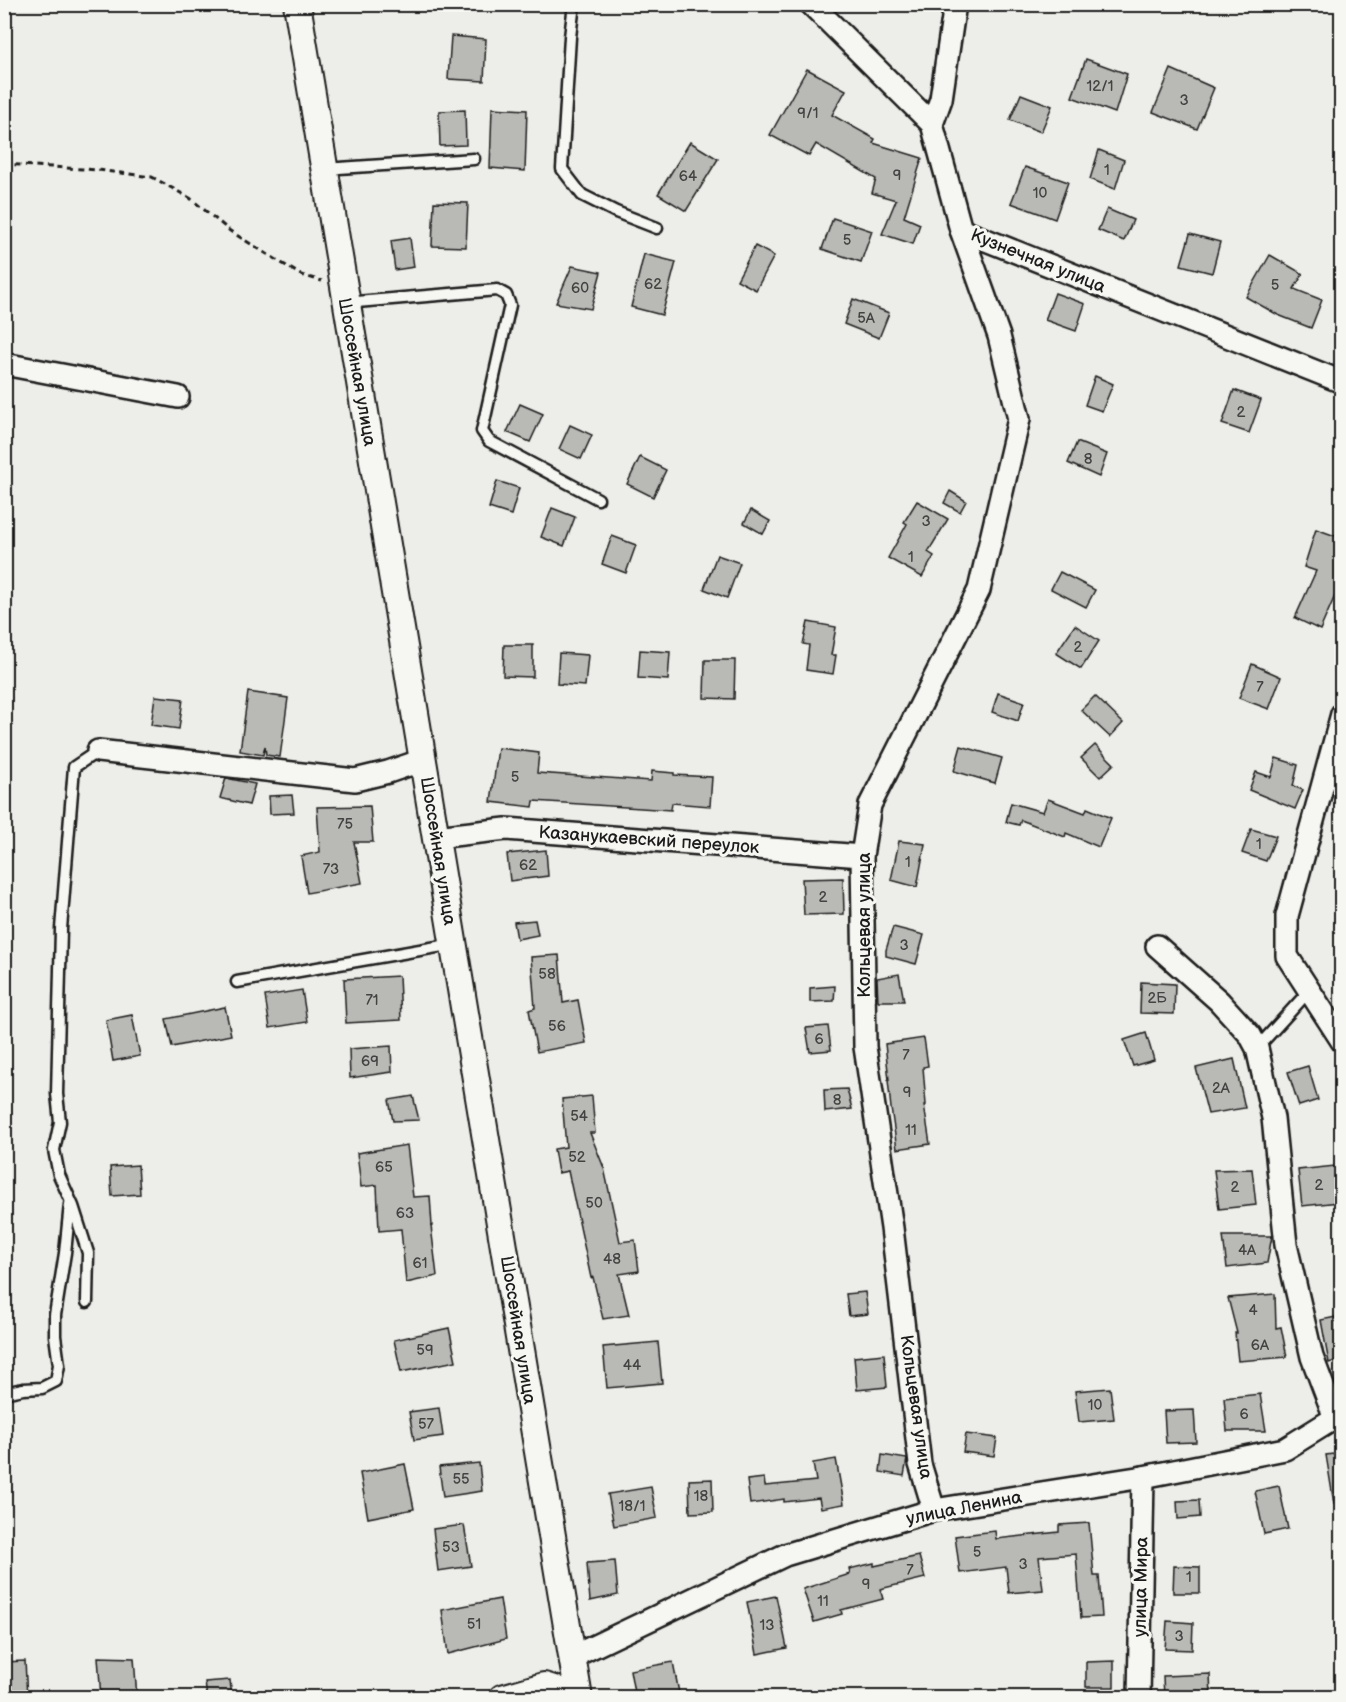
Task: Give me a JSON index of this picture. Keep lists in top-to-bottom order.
{
  "streets": {
    "street": [
      "Кузнечная улица",
      "Шоссейная улица",
      "Казанукаевский переулок",
      "Кольцевая улица",
      "улица Ленина",
      "улица Мира"
    ]
  },
  "crossings": [
    ["Кузнечная улица", "Кольцевая улица"],
    ["Шоссейная улица", "Казанукаевский переулок"],
    ["Шоссейная улица", "улица Ленина"],
    ["Казанукаевский переулок", "Кольцевая улица"],
    ["Кольцевая улица", "улица Ленина"],
    ["улица Ленина", "улица Мира"]
  ],
  "house_numbers": [
    "12/1",
    "3",
    "9/1",
    "1",
    "9",
    "64",
    "10",
    "5",
    "62",
    "5",
    "60",
    "5А",
    "2",
    "8",
    "3",
    "1",
    "2",
    "7",
    "5",
    "75",
    "1",
    "1",
    "62",
    "73",
    "2",
    "3",
    "58",
    "2Б",
    "71",
    "56",
    "6",
    "7",
    "69",
    "2А",
    "9",
    "8",
    "54",
    "11",
    "52",
    "65",
    "2",
    "2",
    "50",
    "63",
    "4А",
    "48",
    "61",
    "4",
    "6А",
    "59",
    "44",
    "10",
    "6",
    "57",
    "55",
    "18",
    "18/1",
    "53",
    "5",
    "3",
    "7",
    "1",
    "9",
    "11",
    "51",
    "13",
    "3"
  ]
}
